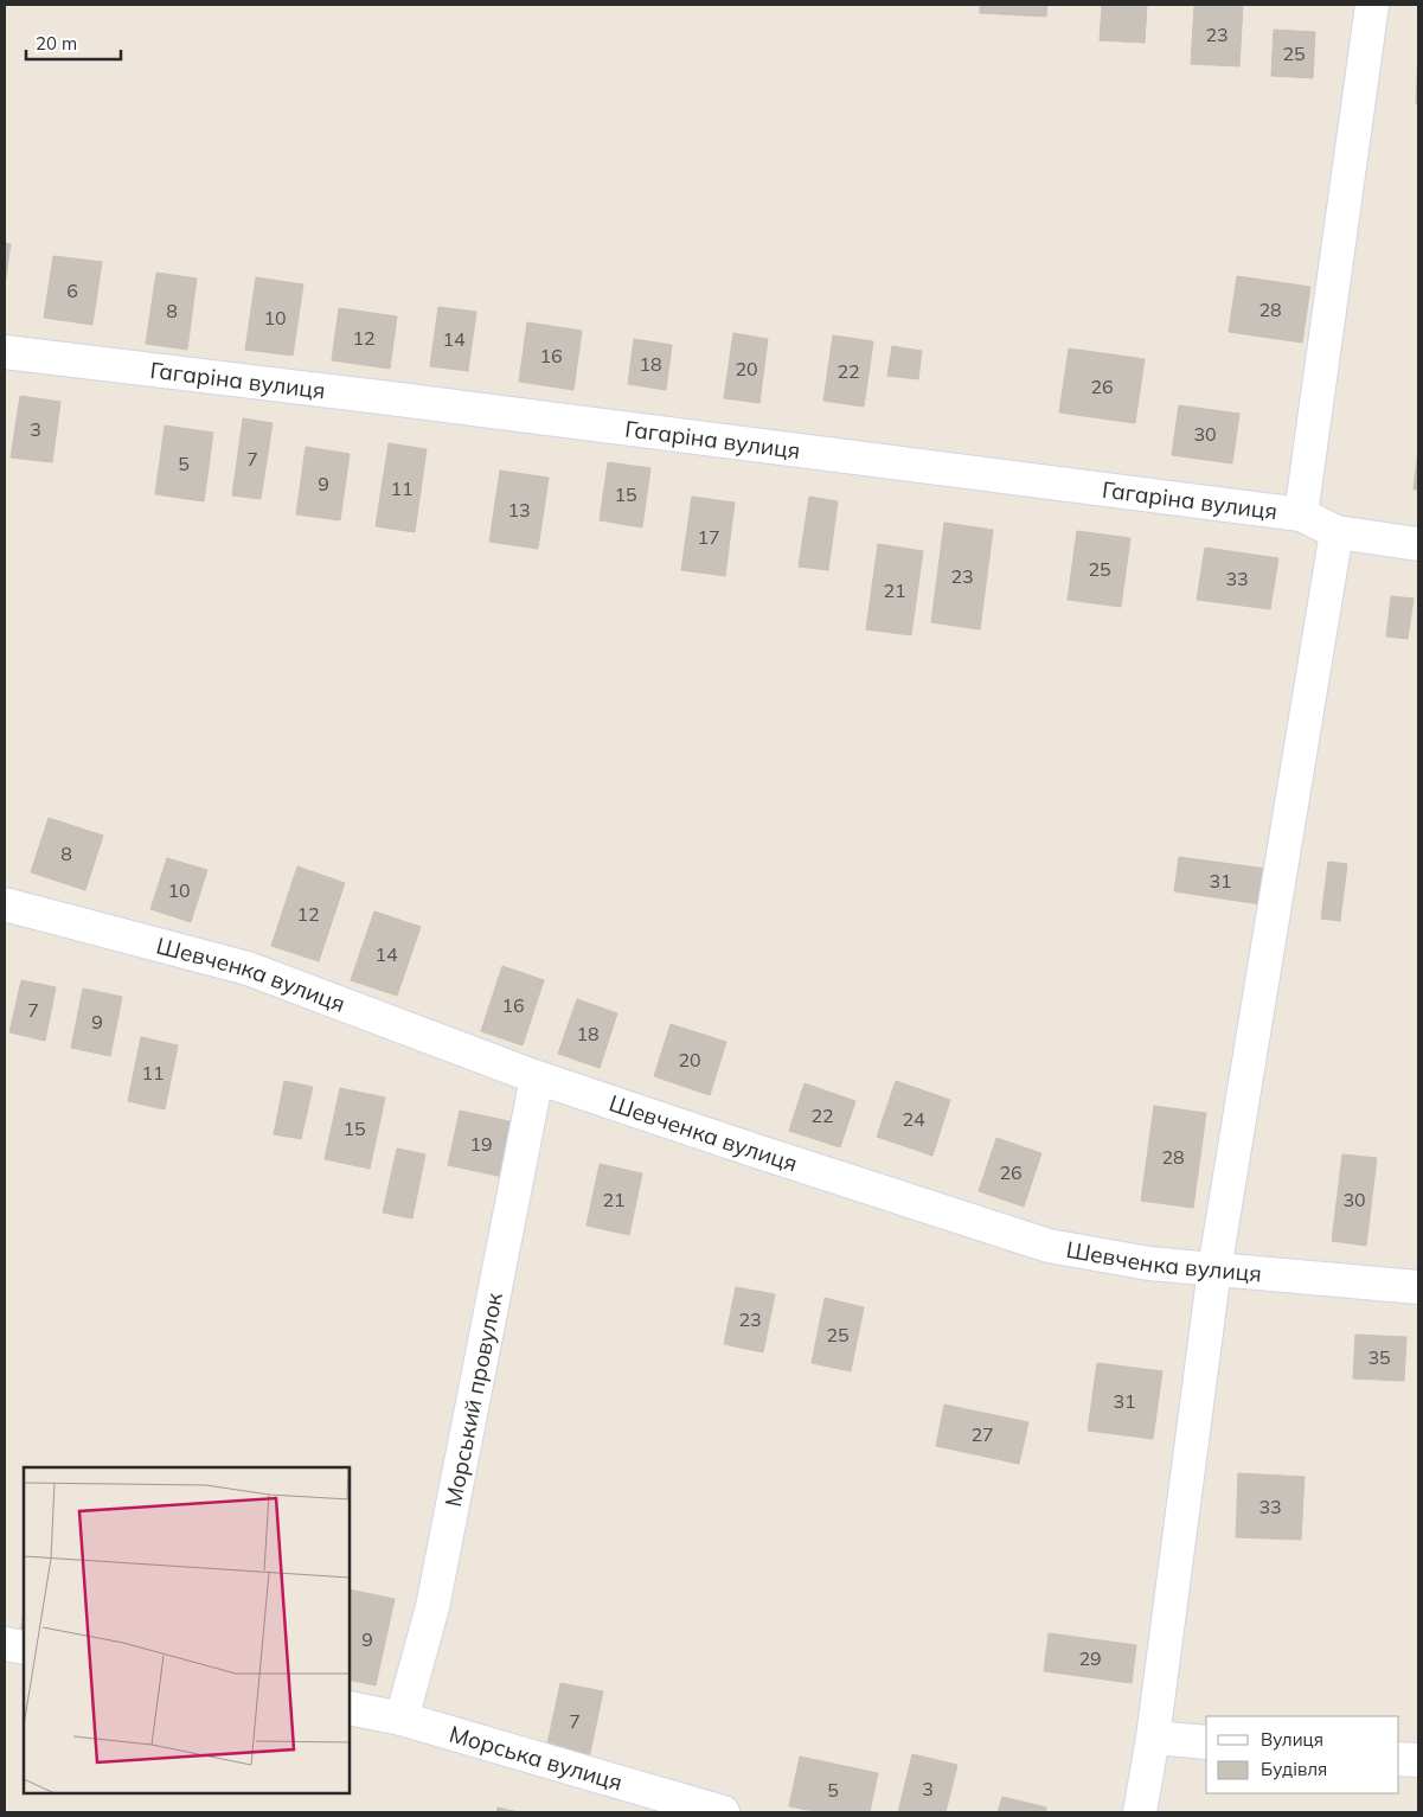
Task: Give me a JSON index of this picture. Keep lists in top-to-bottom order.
{
  "streets": {
    "street": [
      "Гагаріна вулиця",
      "Шевченка вулиця",
      "Морський провулок",
      "Морська вулиця"
    ]
  },
  "crossings": [
    ["Шевченка вулиця", "Морський провулок"],
    ["Морський провулок", "Морська вулиця"]
  ],
  "house_numbers": [
    "23",
    "25",
    "6",
    "28",
    "8",
    "10",
    "12",
    "14",
    "16",
    "18",
    "20",
    "22",
    "26",
    "3",
    "30",
    "7",
    "5",
    "9",
    "11",
    "15",
    "13",
    "17",
    "25",
    "23",
    "33",
    "21",
    "8",
    "31",
    "10",
    "12",
    "14",
    "16",
    "7",
    "9",
    "18",
    "20",
    "11",
    "22",
    "24",
    "15",
    "19",
    "28",
    "26",
    "21",
    "30",
    "23",
    "25",
    "35",
    "31",
    "27",
    "33",
    "9",
    "29",
    "7",
    "3",
    "5"
  ],
  "legend": ["Вулиця", "Будівля"],
  "scale_bar": "20 m"
}
